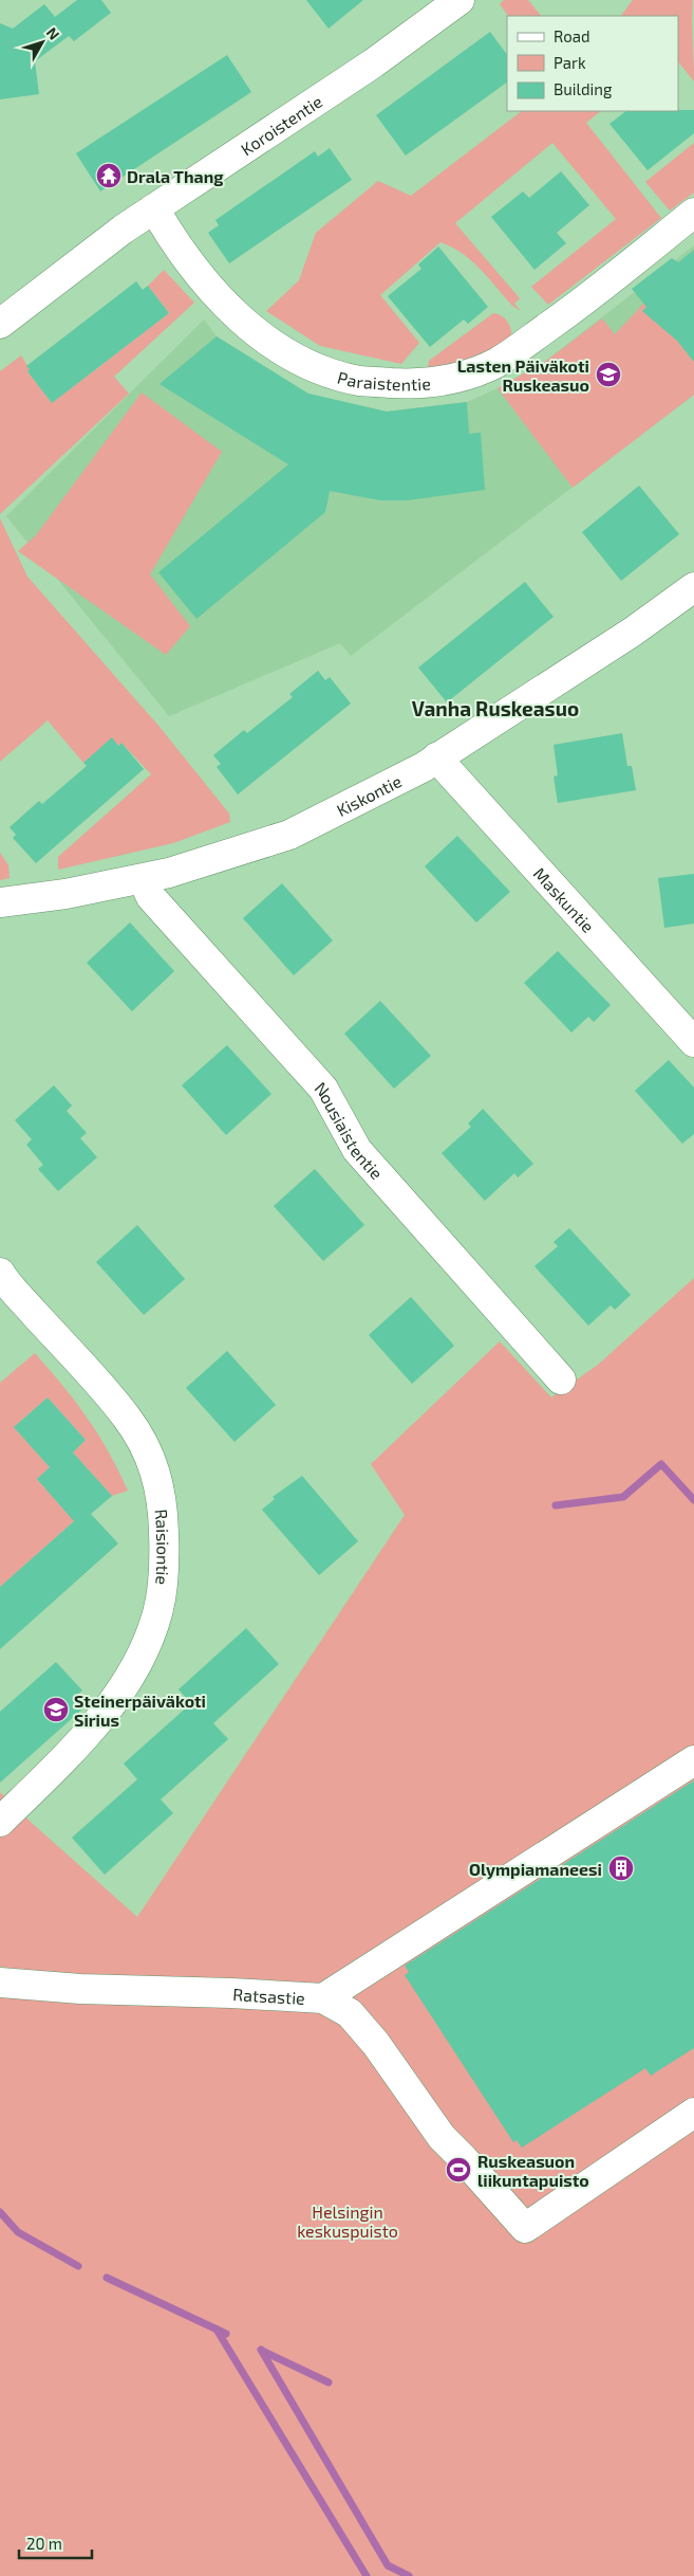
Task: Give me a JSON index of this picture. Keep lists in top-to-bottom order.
{
  "streets": {
    "street": [
      "Koroistentie",
      "Paraistentie",
      "Kiskontie",
      "Maskuntie",
      "Nousiaistentie",
      "Raisiontie",
      "Ratsastie"
    ]
  },
  "crossings": [
    ["Koroistentie", "Paraistentie"],
    ["Kiskontie", "Maskuntie"],
    ["Kiskontie", "Nousiaistentie"]
  ],
  "districts": ["Vanha Ruskeasuo"],
  "parks": ["Helsingin keskuspuisto"],
  "places": {
    "temple": ["Drala Thang"],
    "school or university": ["Lasten Päiväkoti Ruskeasuo", "Steinerpäiväkoti Sirius"],
    "building": ["Olympiamaneesi"],
    "sports": ["Ruskeasuon liikuntapuisto"]
  },
  "legend": ["Road", "Park", "Building"],
  "scale_bar": "20 m",
  "north": "top right"
}
